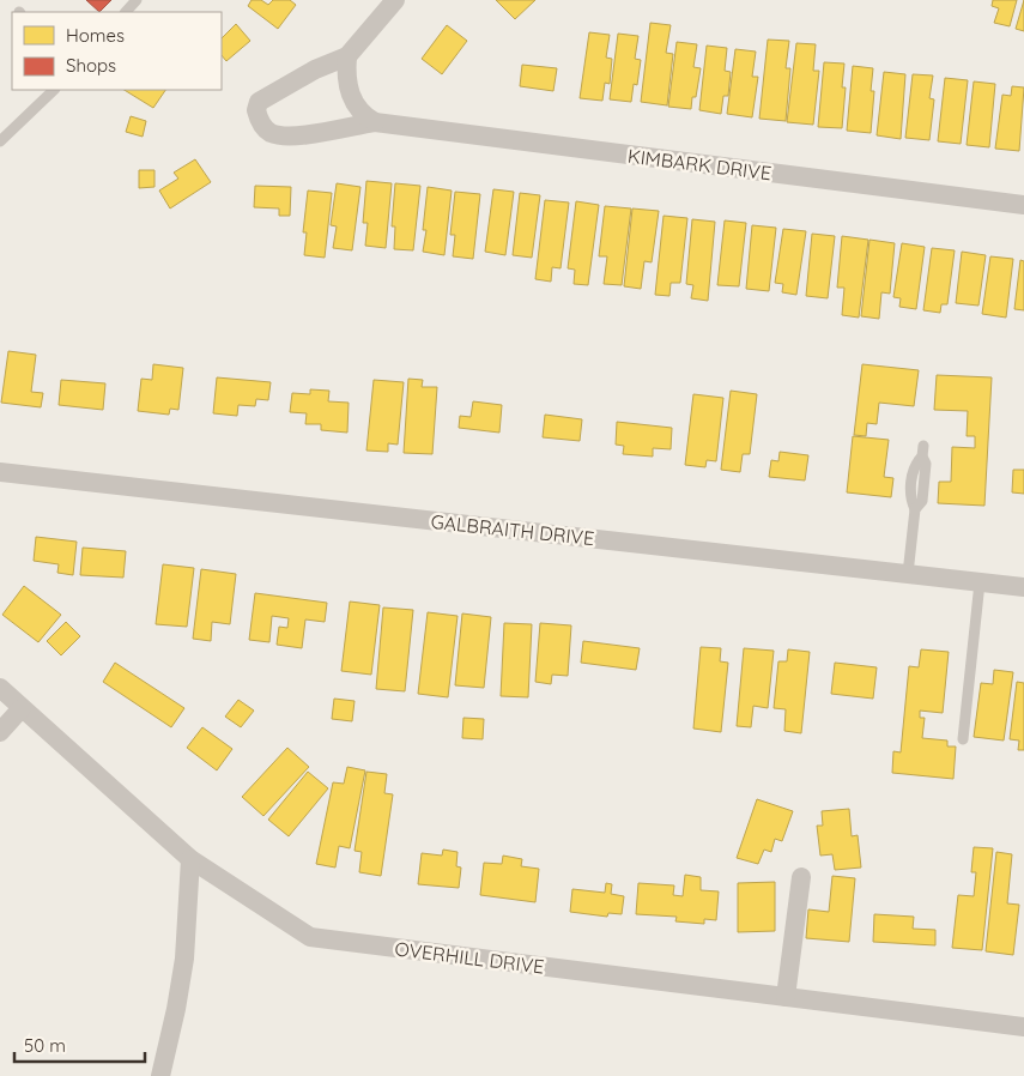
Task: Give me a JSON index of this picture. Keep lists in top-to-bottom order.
{
  "streets": {
    "street": ["KIMBARK DRIVE", "GALBRAITH DRIVE", "OVERHILL DRIVE"]
  },
  "legend": ["Homes", "Shops"],
  "scale_bar": "50 m"
}
